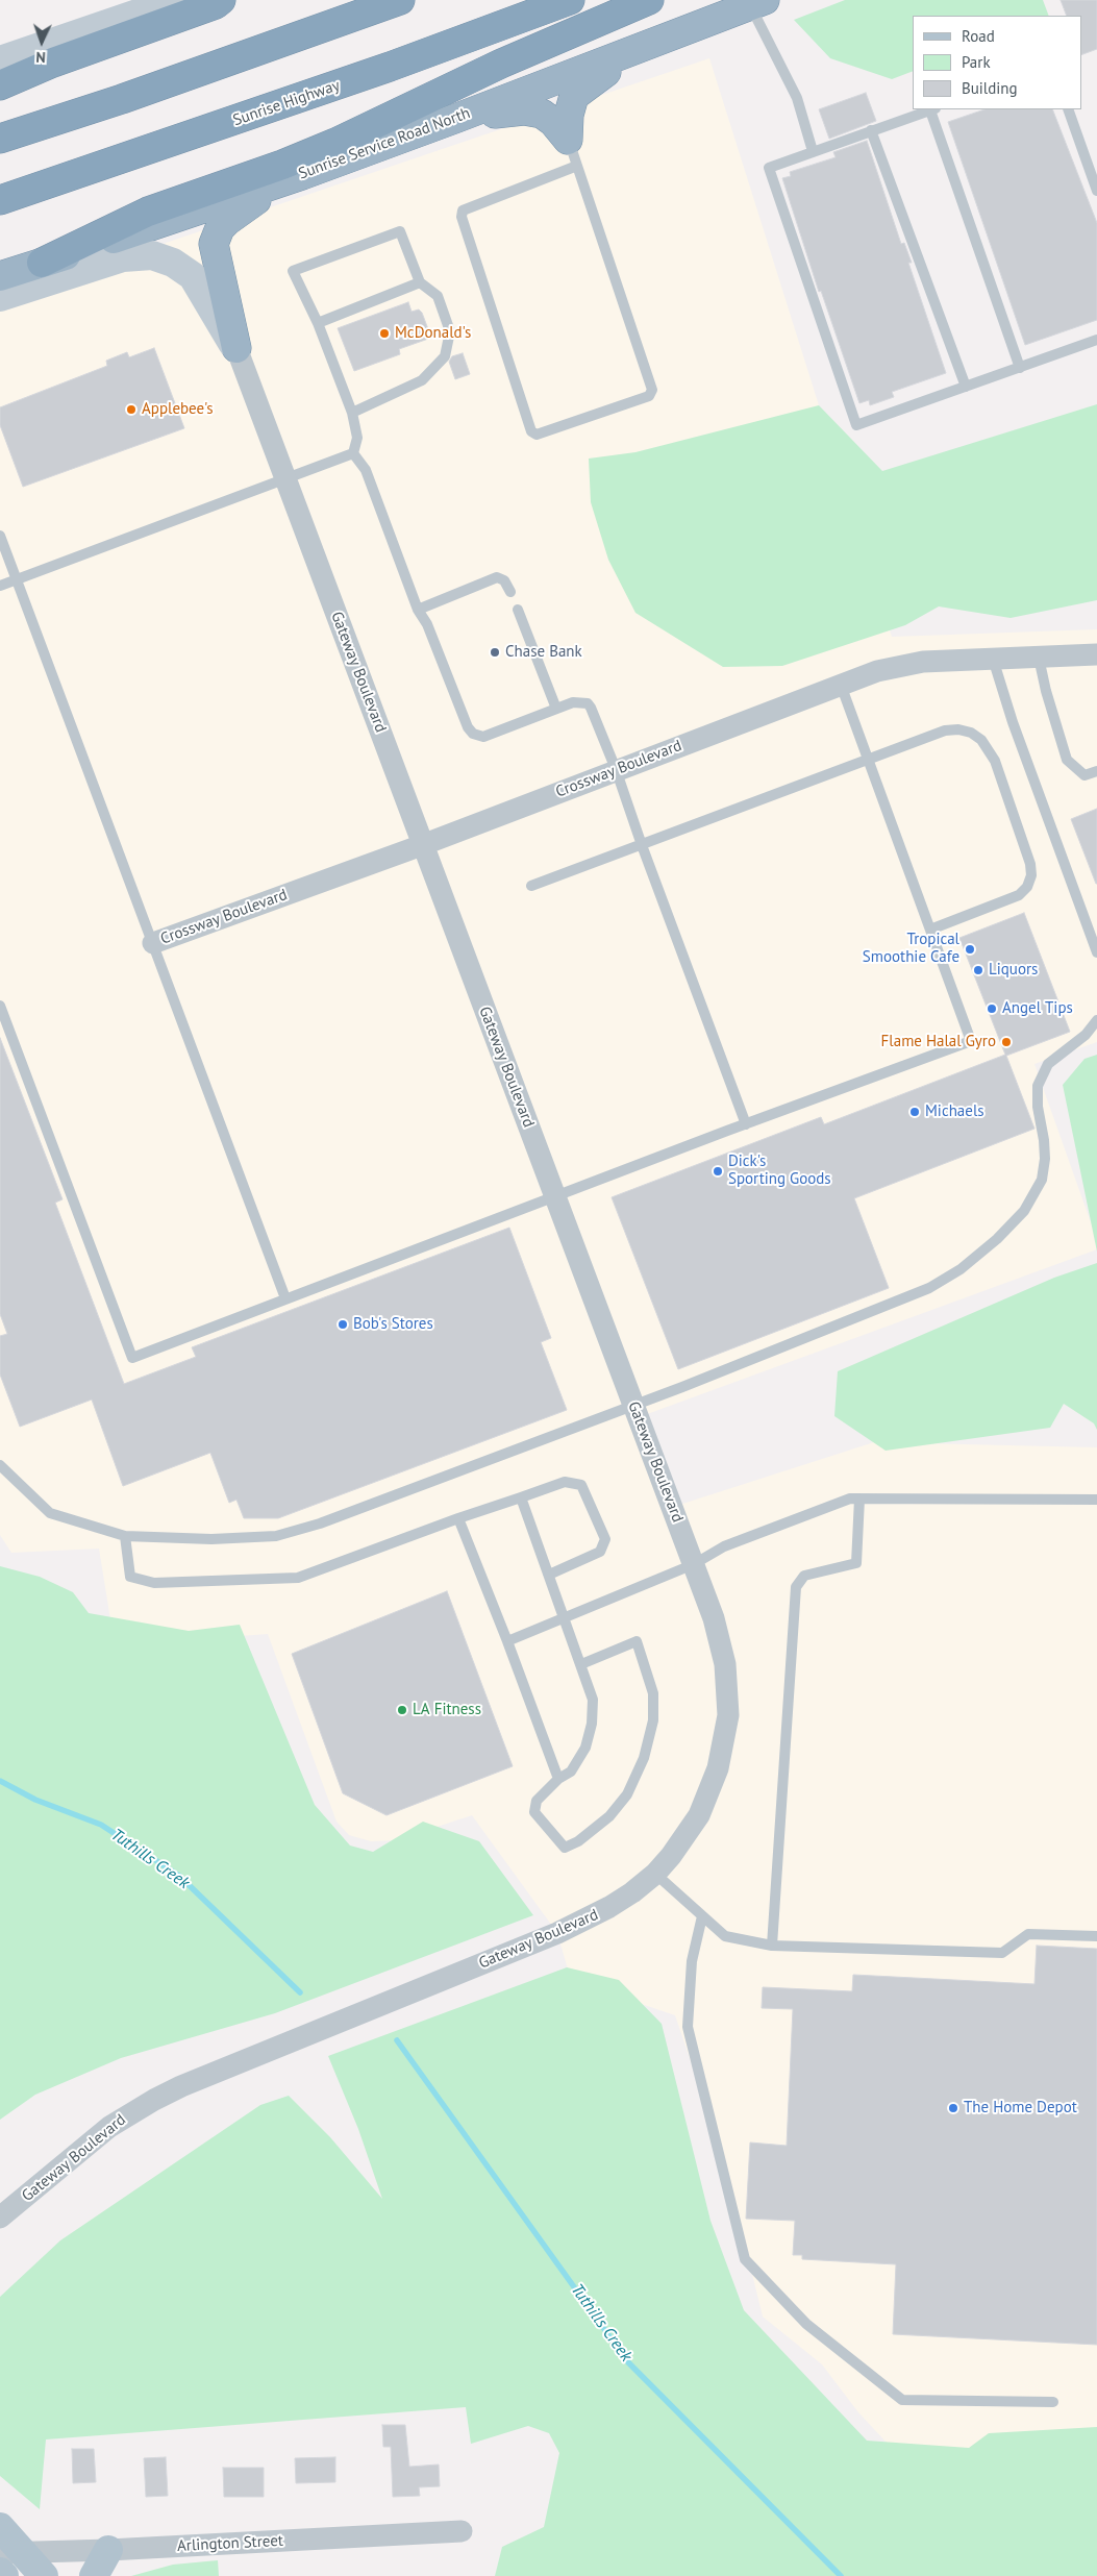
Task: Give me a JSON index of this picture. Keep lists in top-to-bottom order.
{
  "streets": {
    "highway": ["Sunrise Highway", "Sunrise Service Road North"],
    "street": ["Gateway Boulevard", "Crossway Boulevard", "Arlington Street"]
  },
  "crossings": [
    ["Gateway Boulevard", "Crossway Boulevard"]
  ],
  "water": ["Tuthills Creek"],
  "places": [
    "McDonald's",
    "Applebee's",
    "Chase Bank",
    "Tropical Smoothie Cafe",
    "Liquors",
    "Angel Tips",
    "Flame Halal Gyro",
    "Michaels",
    "Dick's Sporting Goods",
    "Bob's Stores",
    "LA Fitness",
    "The Home Depot"
  ],
  "legend": ["Road", "Park", "Building"],
  "north": "bottom"
}
